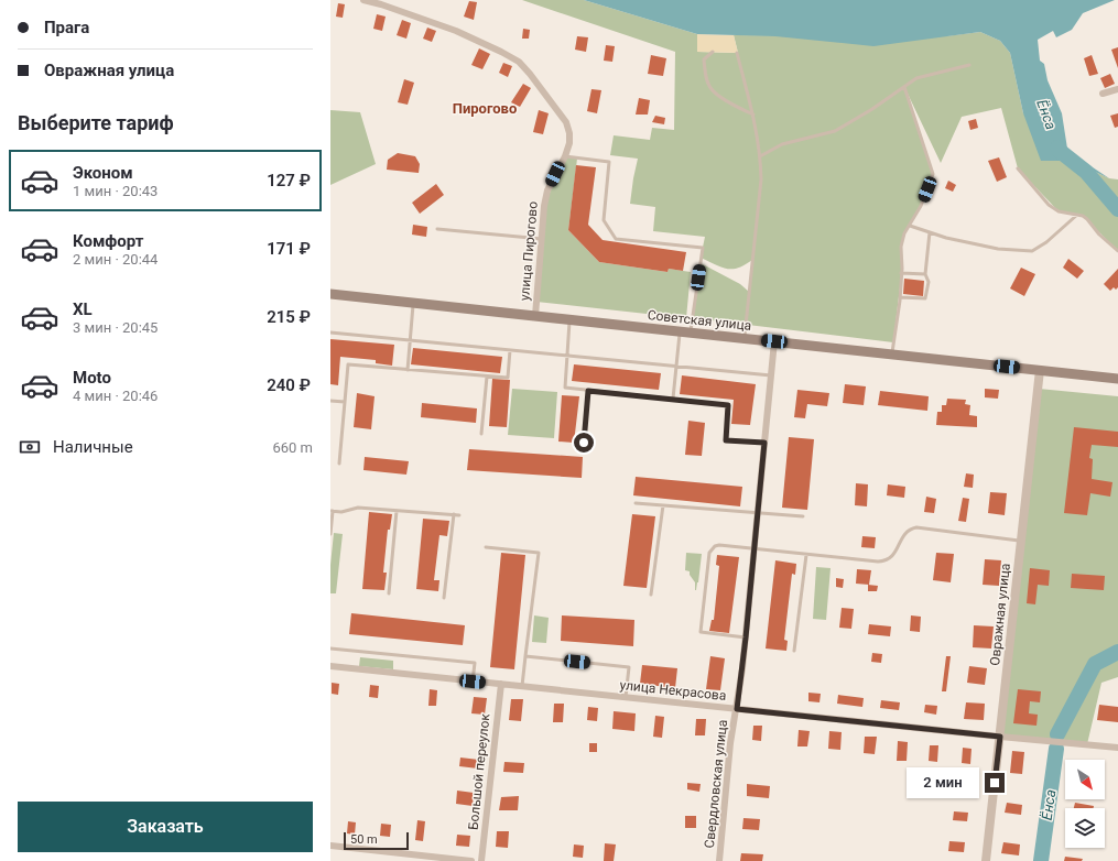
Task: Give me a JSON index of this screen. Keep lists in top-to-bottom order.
{
  "streets": {
    "main road": ["Советская улица"],
    "street": [
      "улица Пирогово",
      "Овражная улица",
      "улица Некрасова",
      "Большой переулок",
      "Свердловская улица"
    ]
  },
  "crossings": [
    ["улица Пирогово", "Советская улица"],
    ["Советская улица", "Овражная улица"],
    ["Советская улица", "Свердловская улица"],
    ["Овражная улица", "улица Некрасова"],
    ["улица Некрасова", "Большой переулок"],
    ["улица Некрасова", "Свердловская улица"]
  ],
  "districts": ["Пирогово"],
  "water": ["Ёнса"],
  "scale_bar": "50 m",
  "north": "bottom right",
  "page": {
    "banner": ["Прага", "Овражная улица"],
    "heading": "Выберите тариф",
    "list": [
      {
        "name": "Эконом",
        "note": "1 мин · 20:43",
        "value": "127 ₽"
      },
      {
        "name": "Комфорт",
        "note": "2 мин · 20:44",
        "value": "171 ₽"
      },
      {
        "name": "XL",
        "note": "3 мин · 20:45",
        "value": "215 ₽"
      },
      {
        "name": "Moto",
        "note": "4 мин · 20:46",
        "value": "240 ₽"
      }
    ],
    "pay": ["Наличные", "660 m"],
    "bubble": "2 мин",
    "buttons": "Заказать",
    "scale": "50 m"
  }
}
